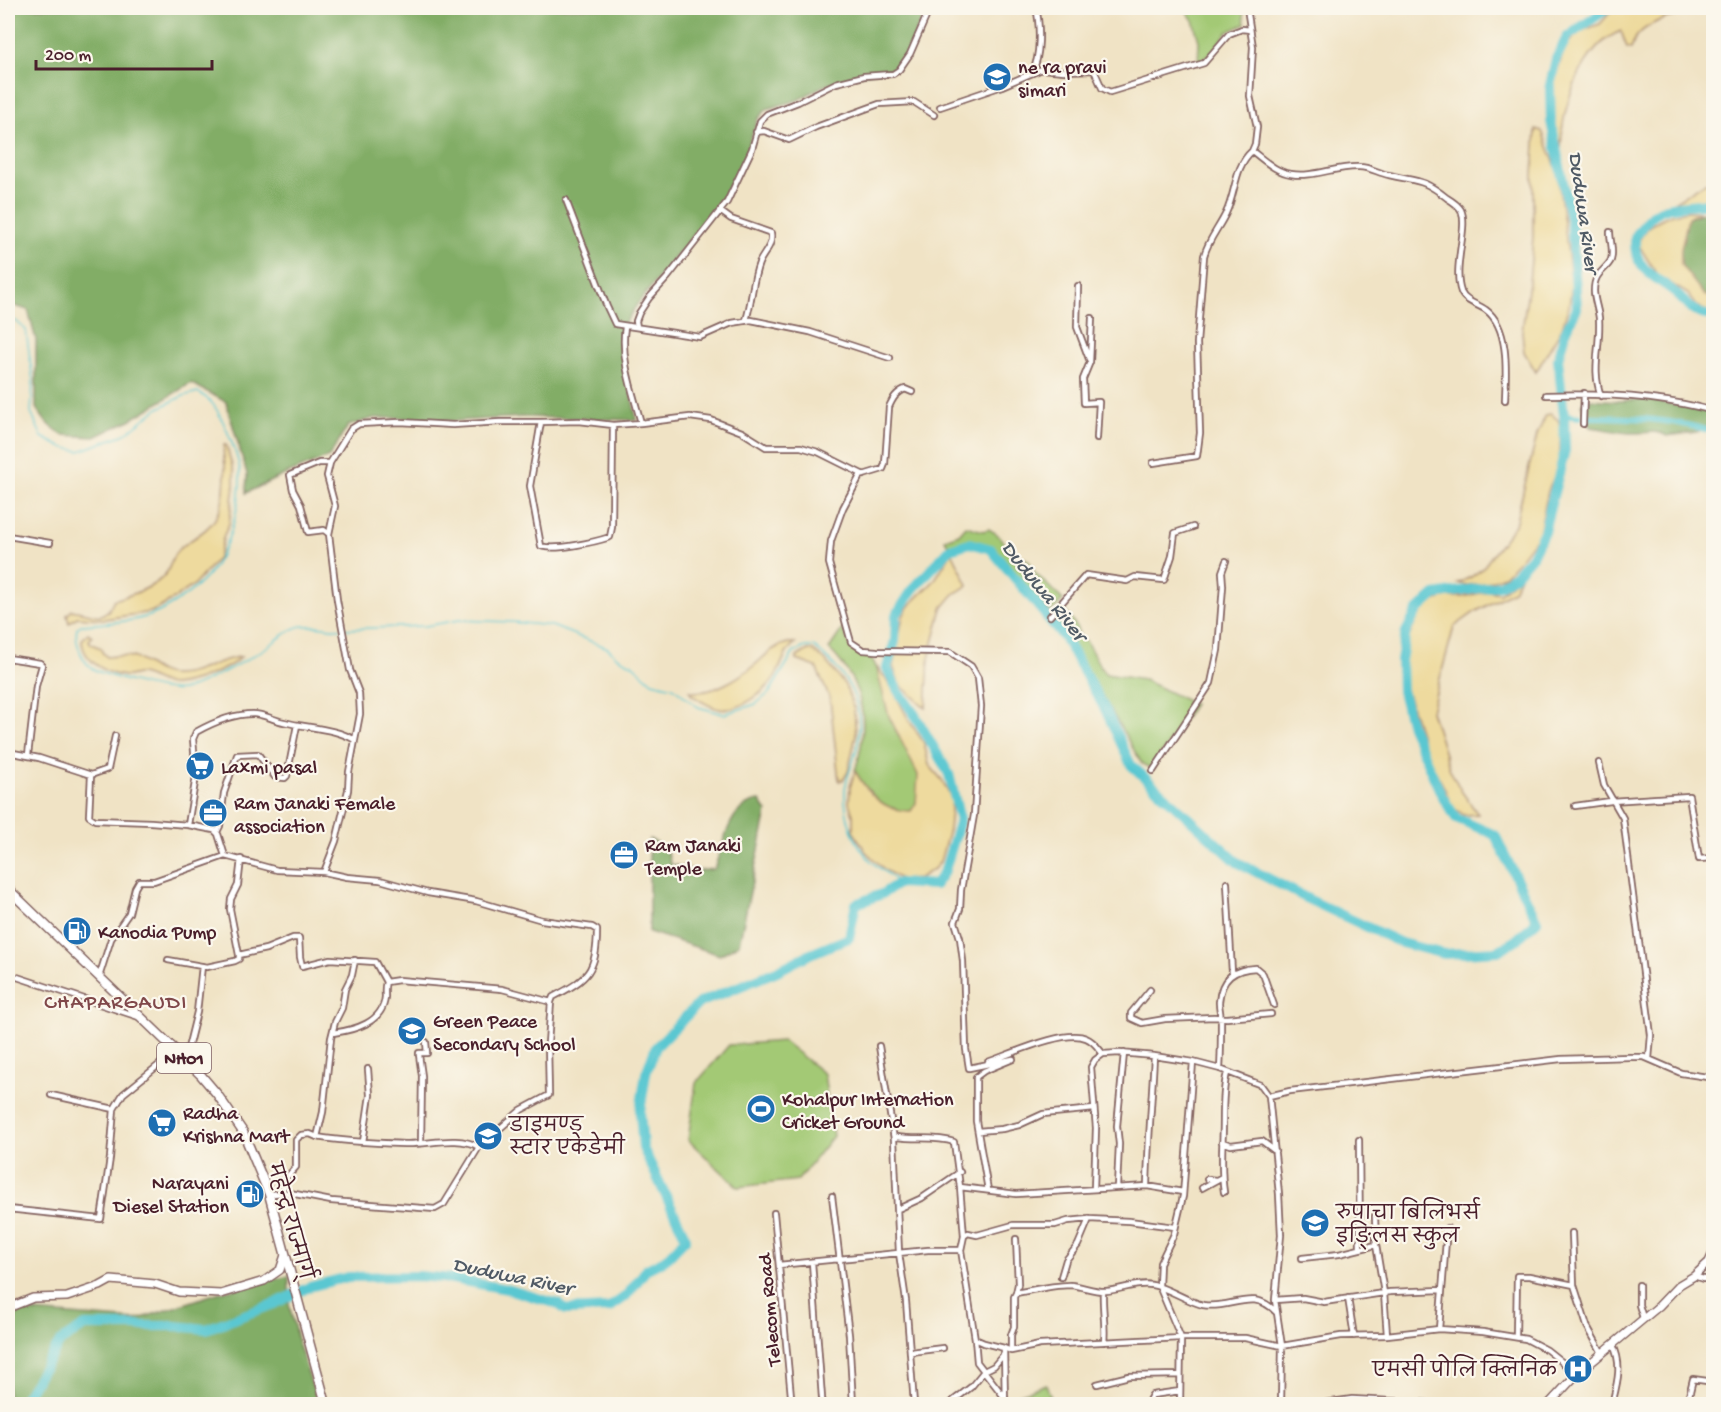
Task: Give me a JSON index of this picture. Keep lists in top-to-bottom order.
{
  "streets": {
    "highway": ["NH01", "महेन्द्र राज्मार्ग्"],
    "street": ["Telecom Road"]
  },
  "districts": ["CHAPARGAUDI"],
  "water": ["Duduwa River"],
  "places": {
    "school or university": [
      "ne ra pravi simari",
      "Green Peace Secondary School",
      "डाइमण्ड स्टार एकेडेमी",
      "रुपाचा बिलिभर्स इङ्लिस स्कुल"
    ],
    "supermarket": ["Laxmi pasal", "Radha Krishna Mart"],
    "office": ["Ram Janaki Female association", "Ram Janaki Temple"],
    "fuel station": ["Kanodia Pump", "Narayani Diesel Station"],
    "sports": ["Kohalpur Internation Cricket Ground"],
    "hospital": ["एमसी पोलि क्लिनिक"]
  },
  "scale_bar": "200 m"
}
